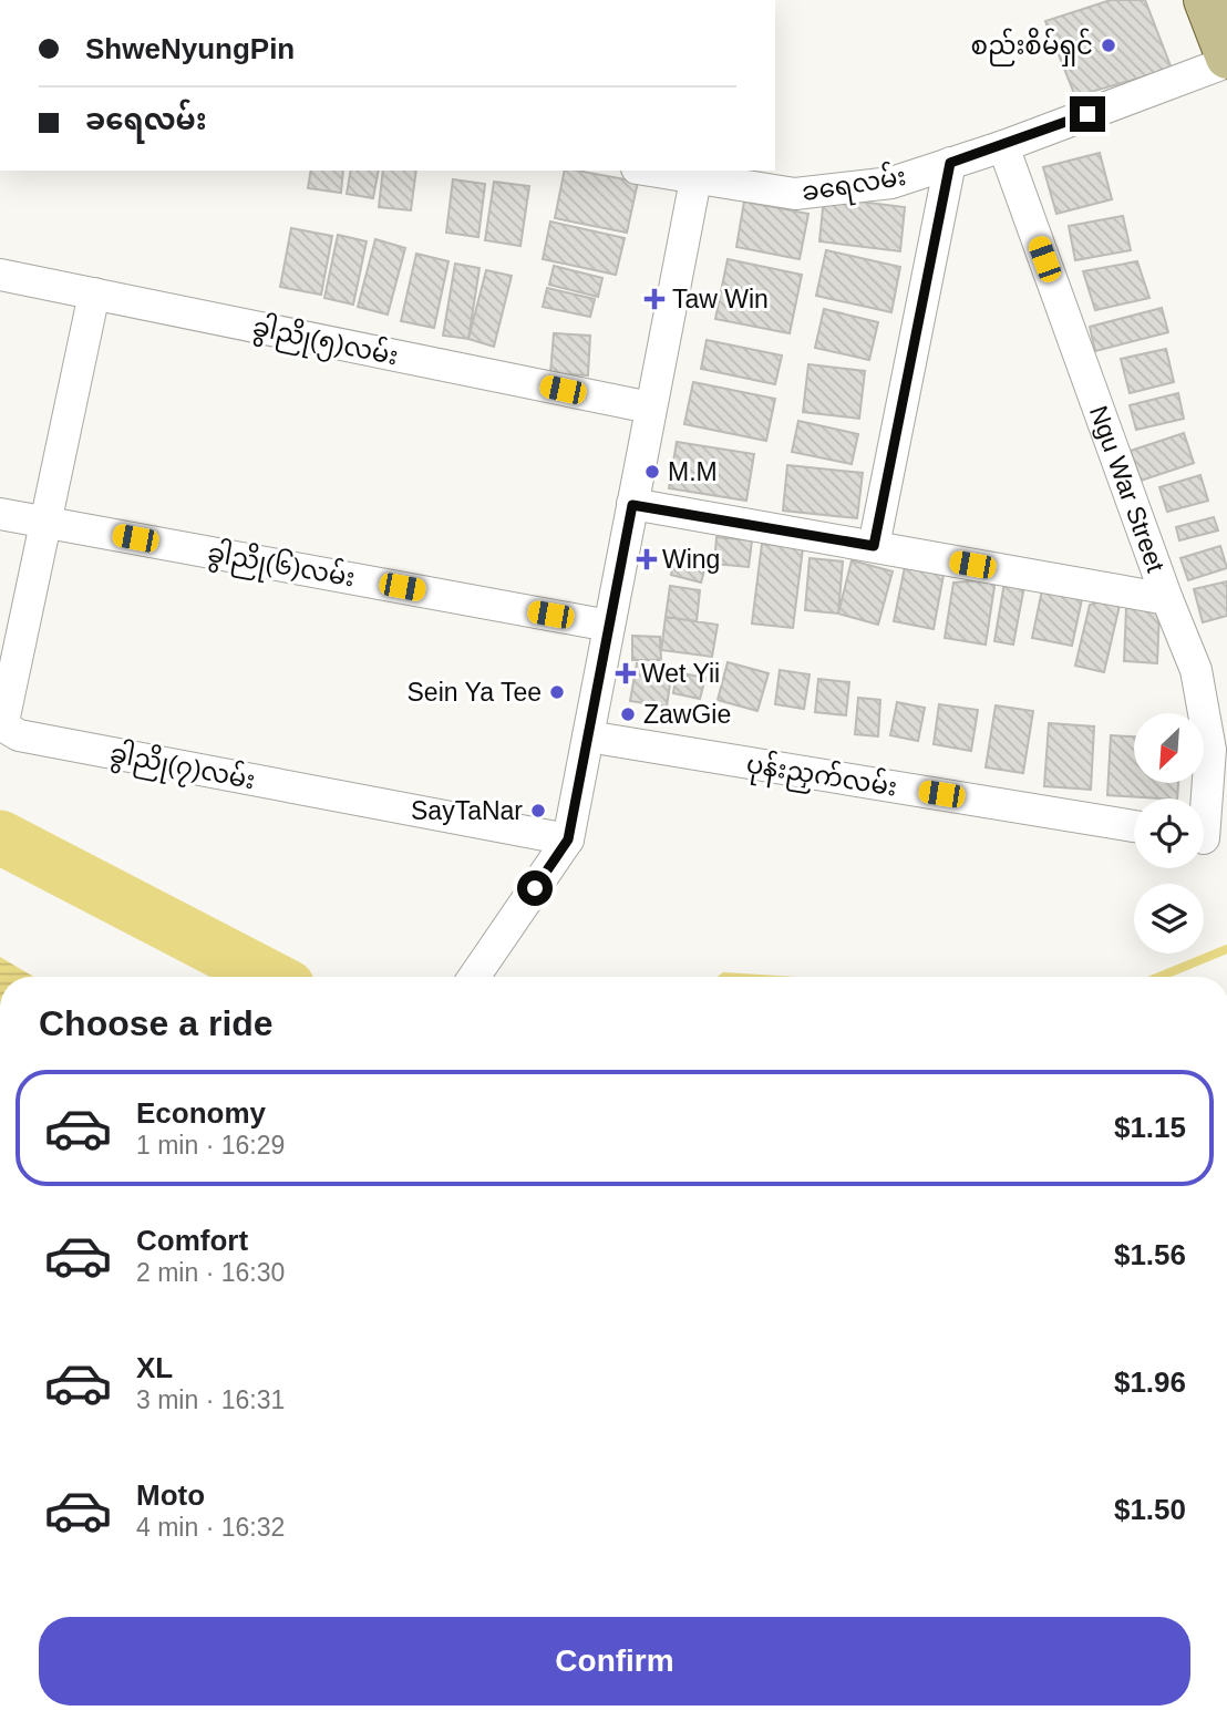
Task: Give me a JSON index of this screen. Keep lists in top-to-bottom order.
{
  "streets": {
    "street": [
      "ခရေလမ်း",
      "ခွါညို(၅)လမ်း",
      "Ngu War Street",
      "ခွါညို(၆)လမ်း",
      "ခွါညို(၇)လမ်း",
      "ပုန်းညှက်လမ်း"
    ]
  },
  "crossings": [
    ["ခရေလမ်း", "Ngu War Street"],
    ["ခွါညို(၆)လမ်း", "ခွါညို(၇)လမ်း"]
  ],
  "places": {
    "other": [
      "စည်းစိမ်ရှင်",
      "M.M",
      "Sein Ya Tee",
      "ZawGie",
      "SayTaNar"
    ],
    "health": ["Taw Win", "Wing", "Wet Yii"]
  },
  "north": "bottom left",
  "page": {
    "banner": ["ShweNyungPin", "ခရေလမ်း"],
    "heading": "Choose a ride",
    "list": [
      {
        "name": "Economy",
        "note": "1 min · 16:29",
        "value": "$1.15"
      },
      {
        "name": "Comfort",
        "note": "2 min · 16:30",
        "value": "$1.56"
      },
      {
        "name": "XL",
        "note": "3 min · 16:31",
        "value": "$1.96"
      },
      {
        "name": "Moto",
        "note": "4 min · 16:32",
        "value": "$1.50"
      }
    ],
    "buttons": "Confirm"
  }
}
